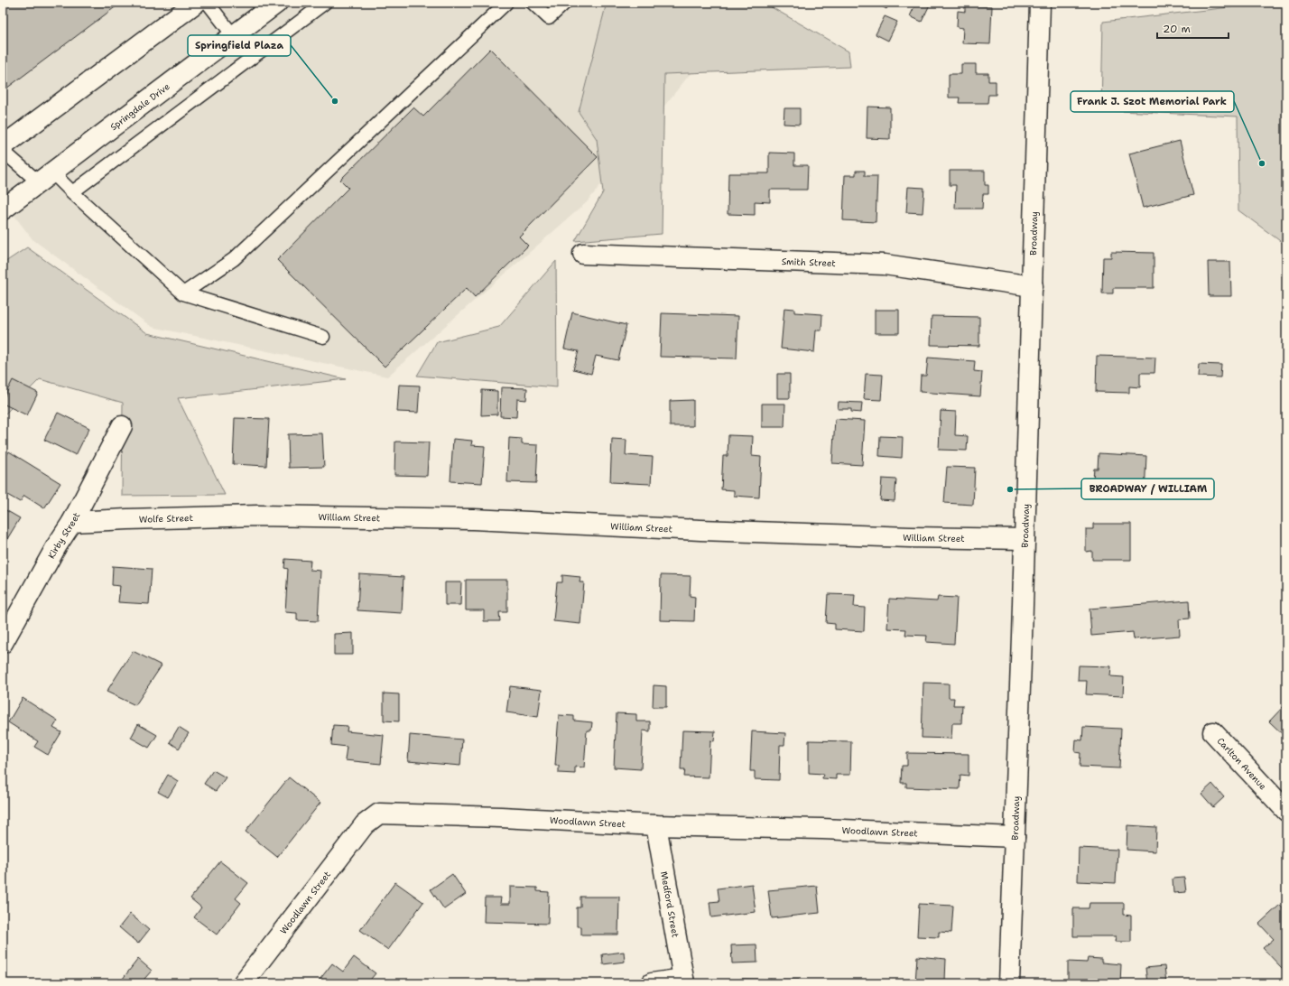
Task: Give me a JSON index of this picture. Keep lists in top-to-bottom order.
{
  "streets": {
    "street": [
      "Springdale Drive",
      "Broadway",
      "Smith Street",
      "William Street",
      "Wolfe Street",
      "Kirby Street",
      "Carlton Avenue",
      "Woodlawn Street",
      "Medford Street"
    ]
  },
  "crossings": [
    ["Broadway", "Smith Street"],
    ["Broadway", "William Street"],
    ["Broadway", "Woodlawn Street"],
    ["William Street", "Wolfe Street"],
    ["Wolfe Street", "Kirby Street"],
    ["Woodlawn Street", "Medford Street"]
  ],
  "places": ["Springfield Plaza", "Frank J. Szot Memorial Park", "BROADWAY / WILLIAM"],
  "scale_bar": "20 m"
}
